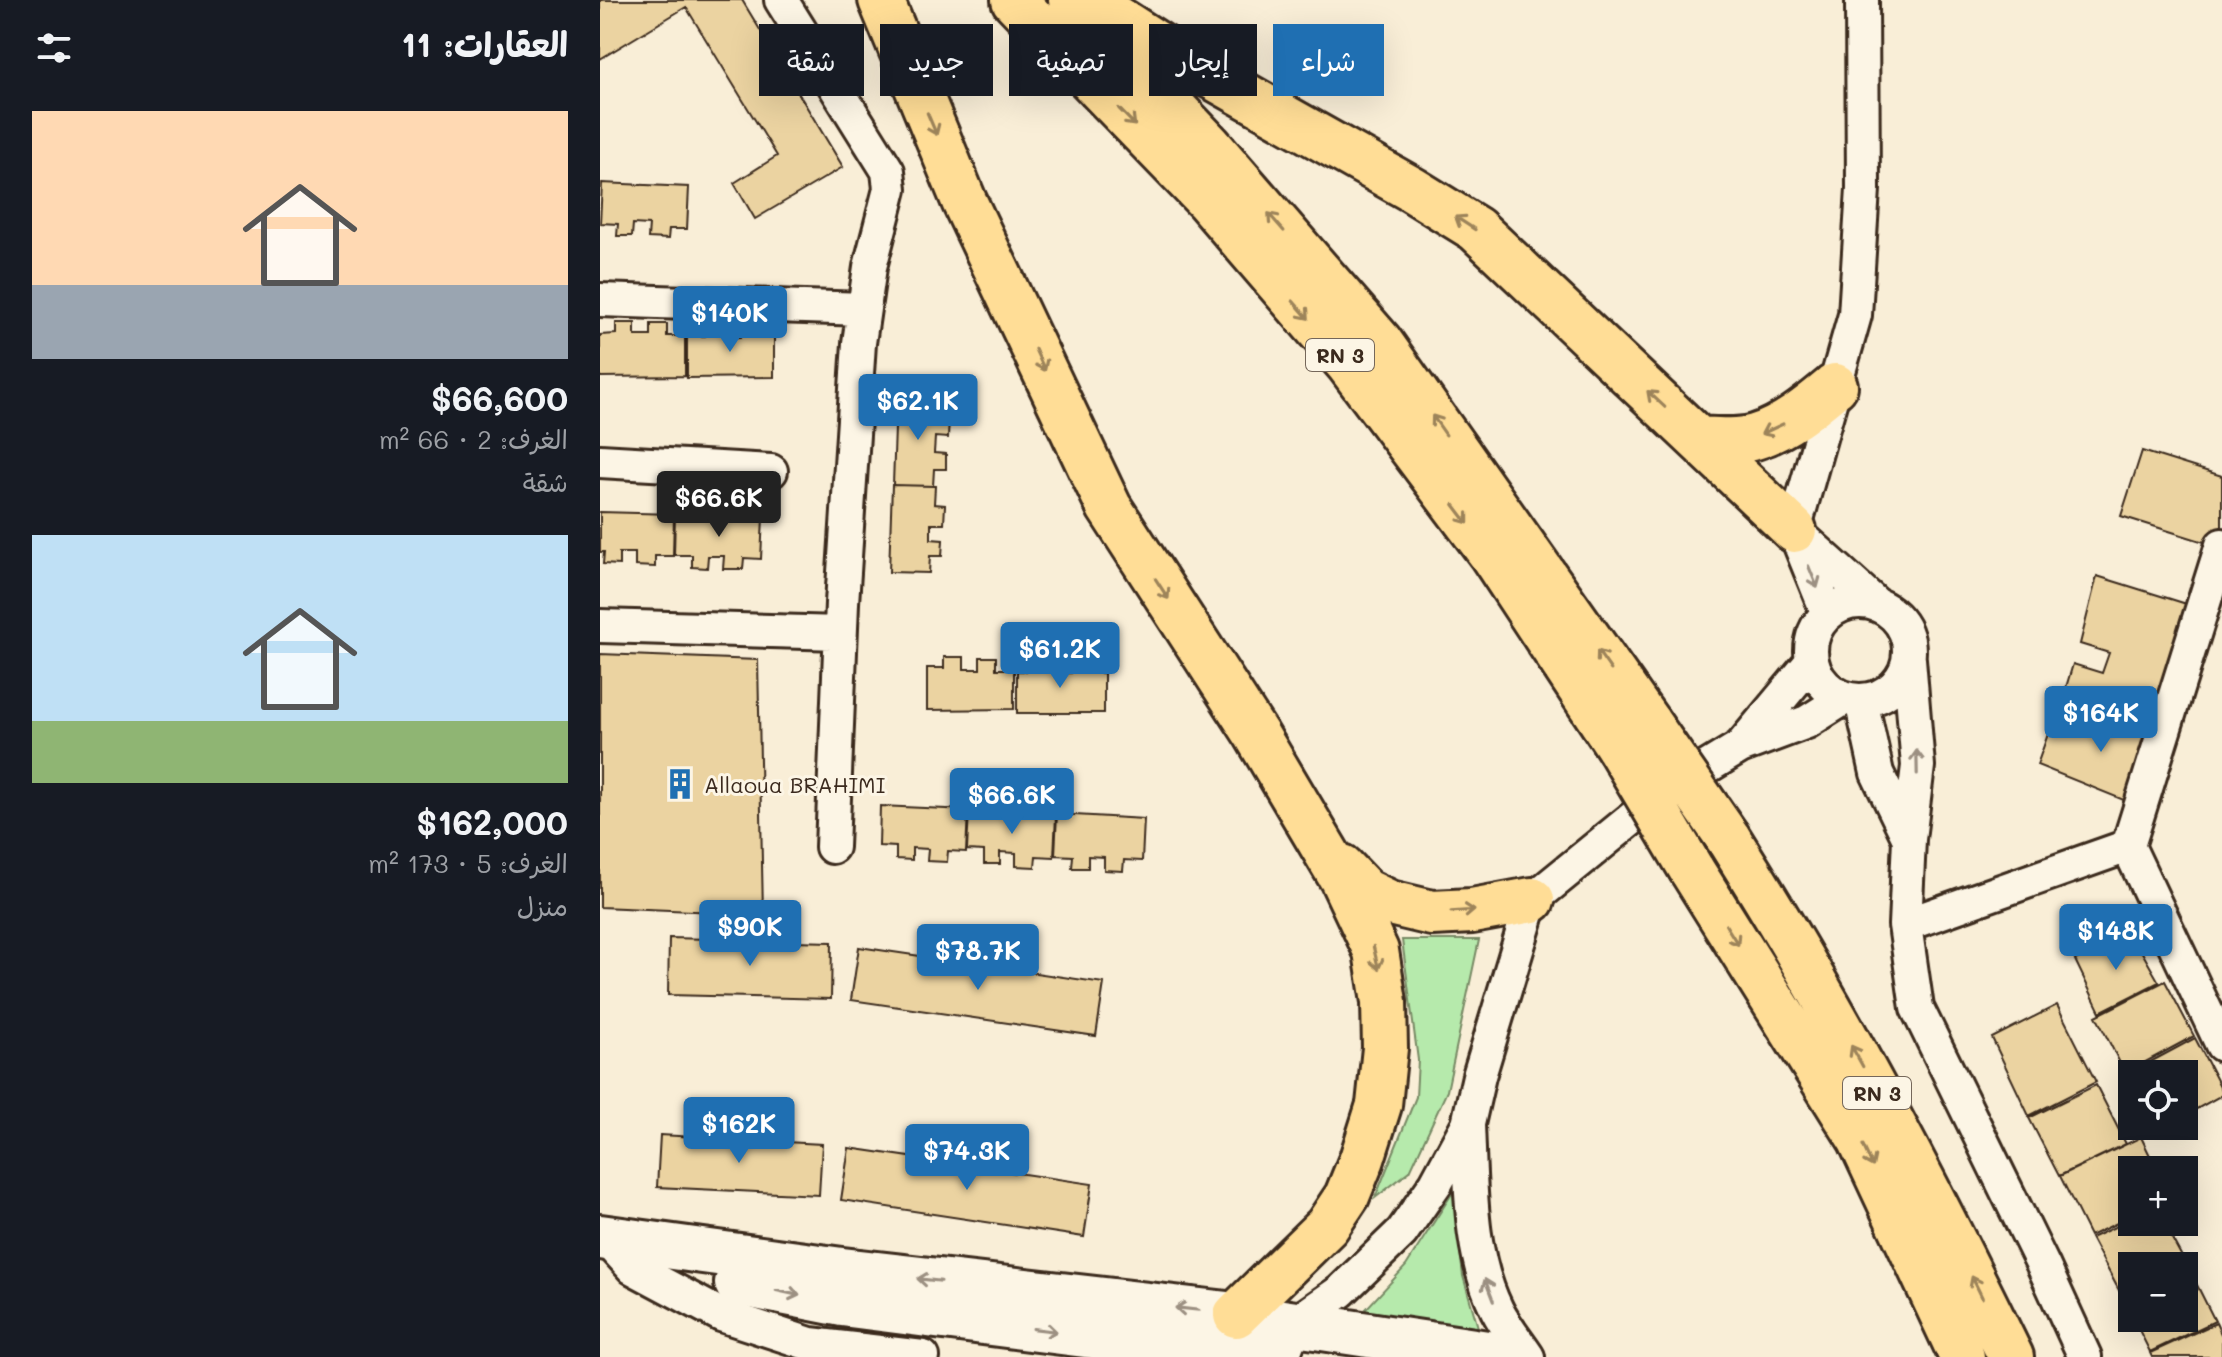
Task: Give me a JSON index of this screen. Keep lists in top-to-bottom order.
{
  "streets": {
    "highway": ["RN 3"]
  },
  "places": {
    "building": ["Allaoua BRAHIMI"]
  },
  "page": {
    "heading": "العقارات: 11",
    "chip": [
      "شراء",
      "إيجار",
      "تصفية",
      "جديد",
      "شقة"
    ],
    "list": [
      {
        "name": "$66,600",
        "note": "الغرف: 2 · 66 m² · شقة"
      },
      {
        "name": "$162,000",
        "note": "الغرف: 5 · 173 m² · منزل"
      }
    ],
    "price": [
      "$140K",
      "$62.1K",
      "$66.6K",
      "$61.2K",
      "$164K",
      "$66.6K",
      "$90K",
      "$148K",
      "$78.7K",
      "$162K",
      "$74.3K"
    ],
    "map_buttons": ["+", "−"]
  }
}
